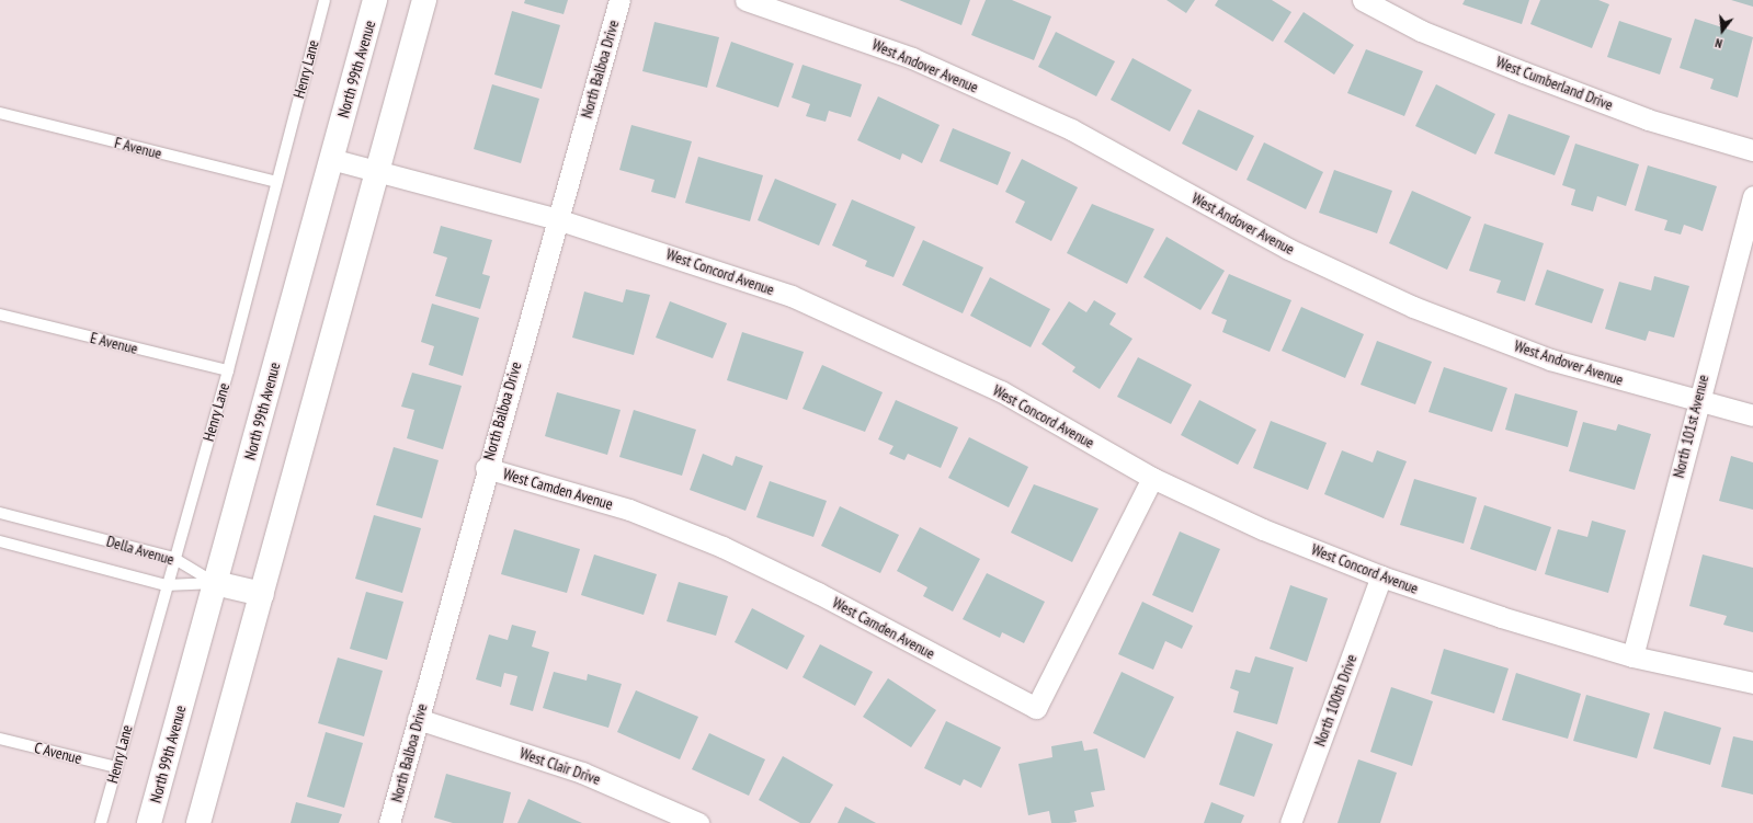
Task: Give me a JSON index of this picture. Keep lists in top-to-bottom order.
{
  "streets": {
    "main road": ["North 99th Avenue"],
    "street": [
      "West Andover Avenue",
      "North Balboa Drive",
      "West Cumberland Drive",
      "West Concord Avenue",
      "North 101st Avenue",
      "West Camden Avenue",
      "North 100th Drive",
      "West Clair Drive"
    ],
    "lane": [
      "Henry Lane",
      "F Avenue",
      "E Avenue",
      "Della Avenue",
      "C Avenue"
    ]
  },
  "crossings": [
    ["West Andover Avenue", "North 101st Avenue"],
    ["Henry Lane", "F Avenue"],
    ["Henry Lane", "E Avenue"],
    ["Henry Lane", "Della Avenue"],
    ["Henry Lane", "C Avenue"],
    ["North 99th Avenue", "West Concord Avenue"],
    ["North 99th Avenue", "Della Avenue"],
    ["North Balboa Drive", "West Concord Avenue"],
    ["North Balboa Drive", "West Camden Avenue"],
    ["North Balboa Drive", "West Clair Drive"],
    ["West Concord Avenue", "North 101st Avenue"],
    ["West Concord Avenue", "West Camden Avenue"],
    ["West Concord Avenue", "North 100th Drive"]
  ],
  "north": "bottom"
}
